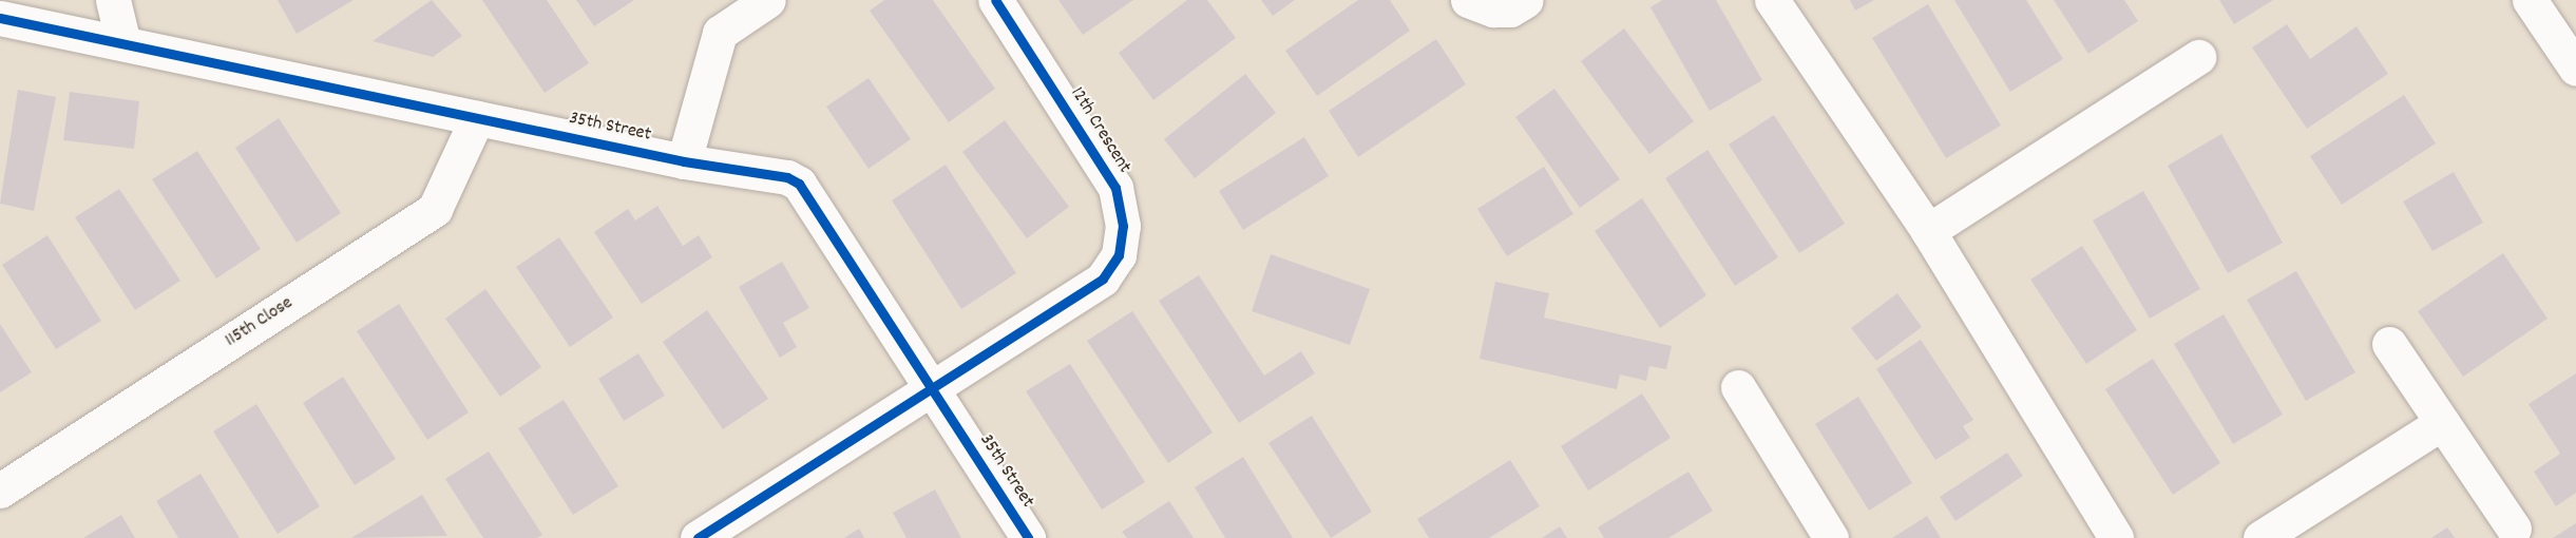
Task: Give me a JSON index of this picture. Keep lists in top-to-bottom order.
{
  "streets": {
    "street": ["35th Street", "12th Crescent", "115th Close"]
  },
  "crossings": [
    ["35th Street", "12th Crescent"],
    ["35th Street", "115th Close"]
  ]
}
